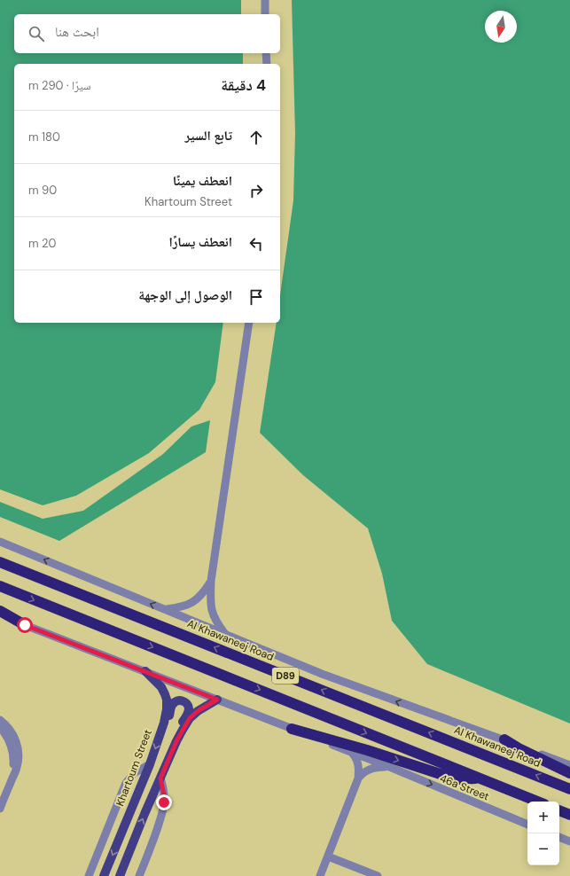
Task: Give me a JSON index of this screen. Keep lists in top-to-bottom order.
{
  "streets": {
    "highway": ["Al Khawaneej Road", "D89"],
    "main road": ["Khartoum Street"],
    "street": ["46a Street"]
  },
  "crossings": [
    ["Khartoum Street", "46a Street"]
  ],
  "north": "bottom",
  "page": {
    "search": "ابحث هنا",
    "heading": ["4 دقيقة", "سيرًا · 290 m"],
    "list": [
      ["تابع السير", "180 m"],
      ["انعطف يمينًا", "Khartoum Street", "90 m"],
      ["انعطف يسارًا", "20 m"],
      "الوصول إلى الوجهة"
    ],
    "map_buttons": ["+", "−"]
  }
}
